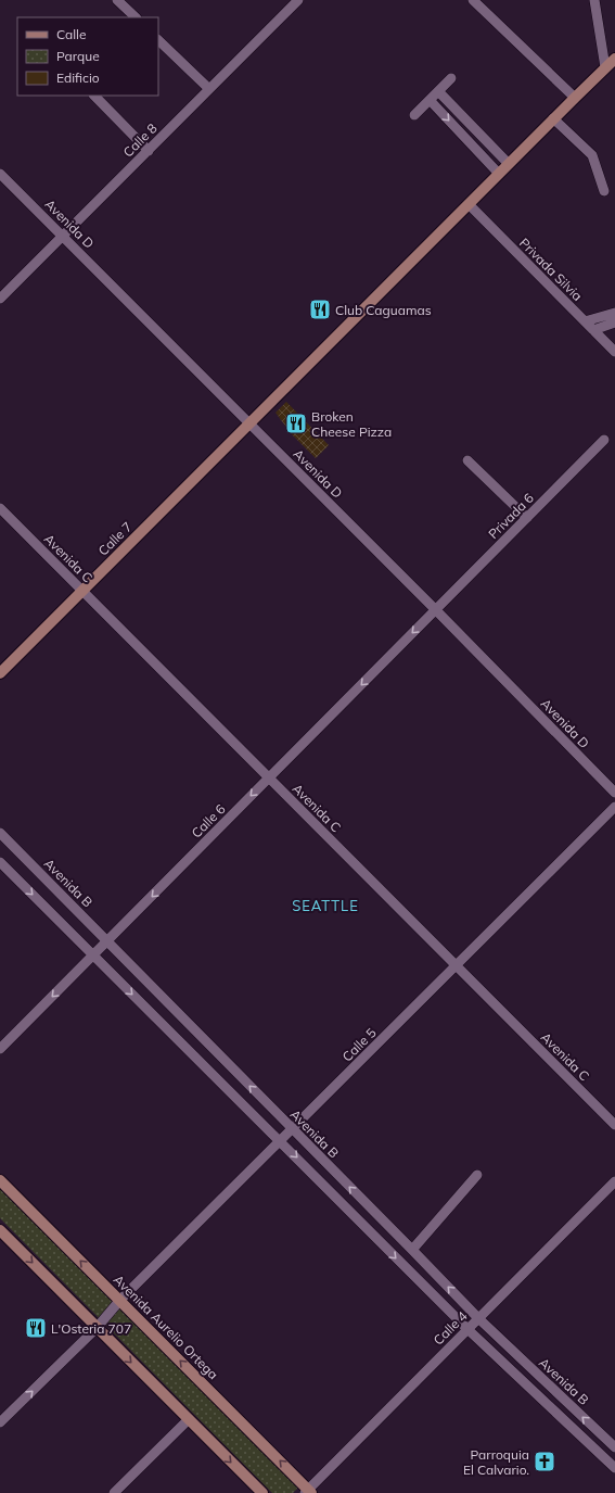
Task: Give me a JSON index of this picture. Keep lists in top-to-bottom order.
{
  "streets": {
    "street": [
      "Calle 8",
      "Avenida D",
      "Privada Silvia",
      "Privada 6",
      "Calle 7",
      "Avenida C",
      "Calle 6",
      "Avenida B",
      "Calle 5",
      "Avenida Aurelio Ortega",
      "Calle 4"
    ]
  },
  "crossings": [
    ["Calle 8", "Avenida D"],
    ["Avenida D", "Privada 6"],
    ["Avenida D", "Calle 7"],
    ["Avenida D", "Calle 6"],
    ["Privada Silvia", "Calle 7"],
    ["Privada 6", "Calle 6"],
    ["Calle 7", "Avenida C"],
    ["Avenida C", "Calle 6"],
    ["Avenida C", "Calle 5"],
    ["Calle 6", "Avenida B"],
    ["Avenida B", "Calle 5"],
    ["Avenida B", "Calle 4"],
    ["Calle 5", "Avenida Aurelio Ortega"],
    ["Avenida Aurelio Ortega", "Calle 4"]
  ],
  "one_way": ["Calle 6"],
  "districts": ["SEATTLE"],
  "places": {
    "restaurant": ["Club Caguamas", "Broken Cheese Pizza", "L'Osteria 707"],
    "church": ["Parroquia El Calvario."]
  },
  "legend": ["Calle", "Parque", "Edificio"]
}
